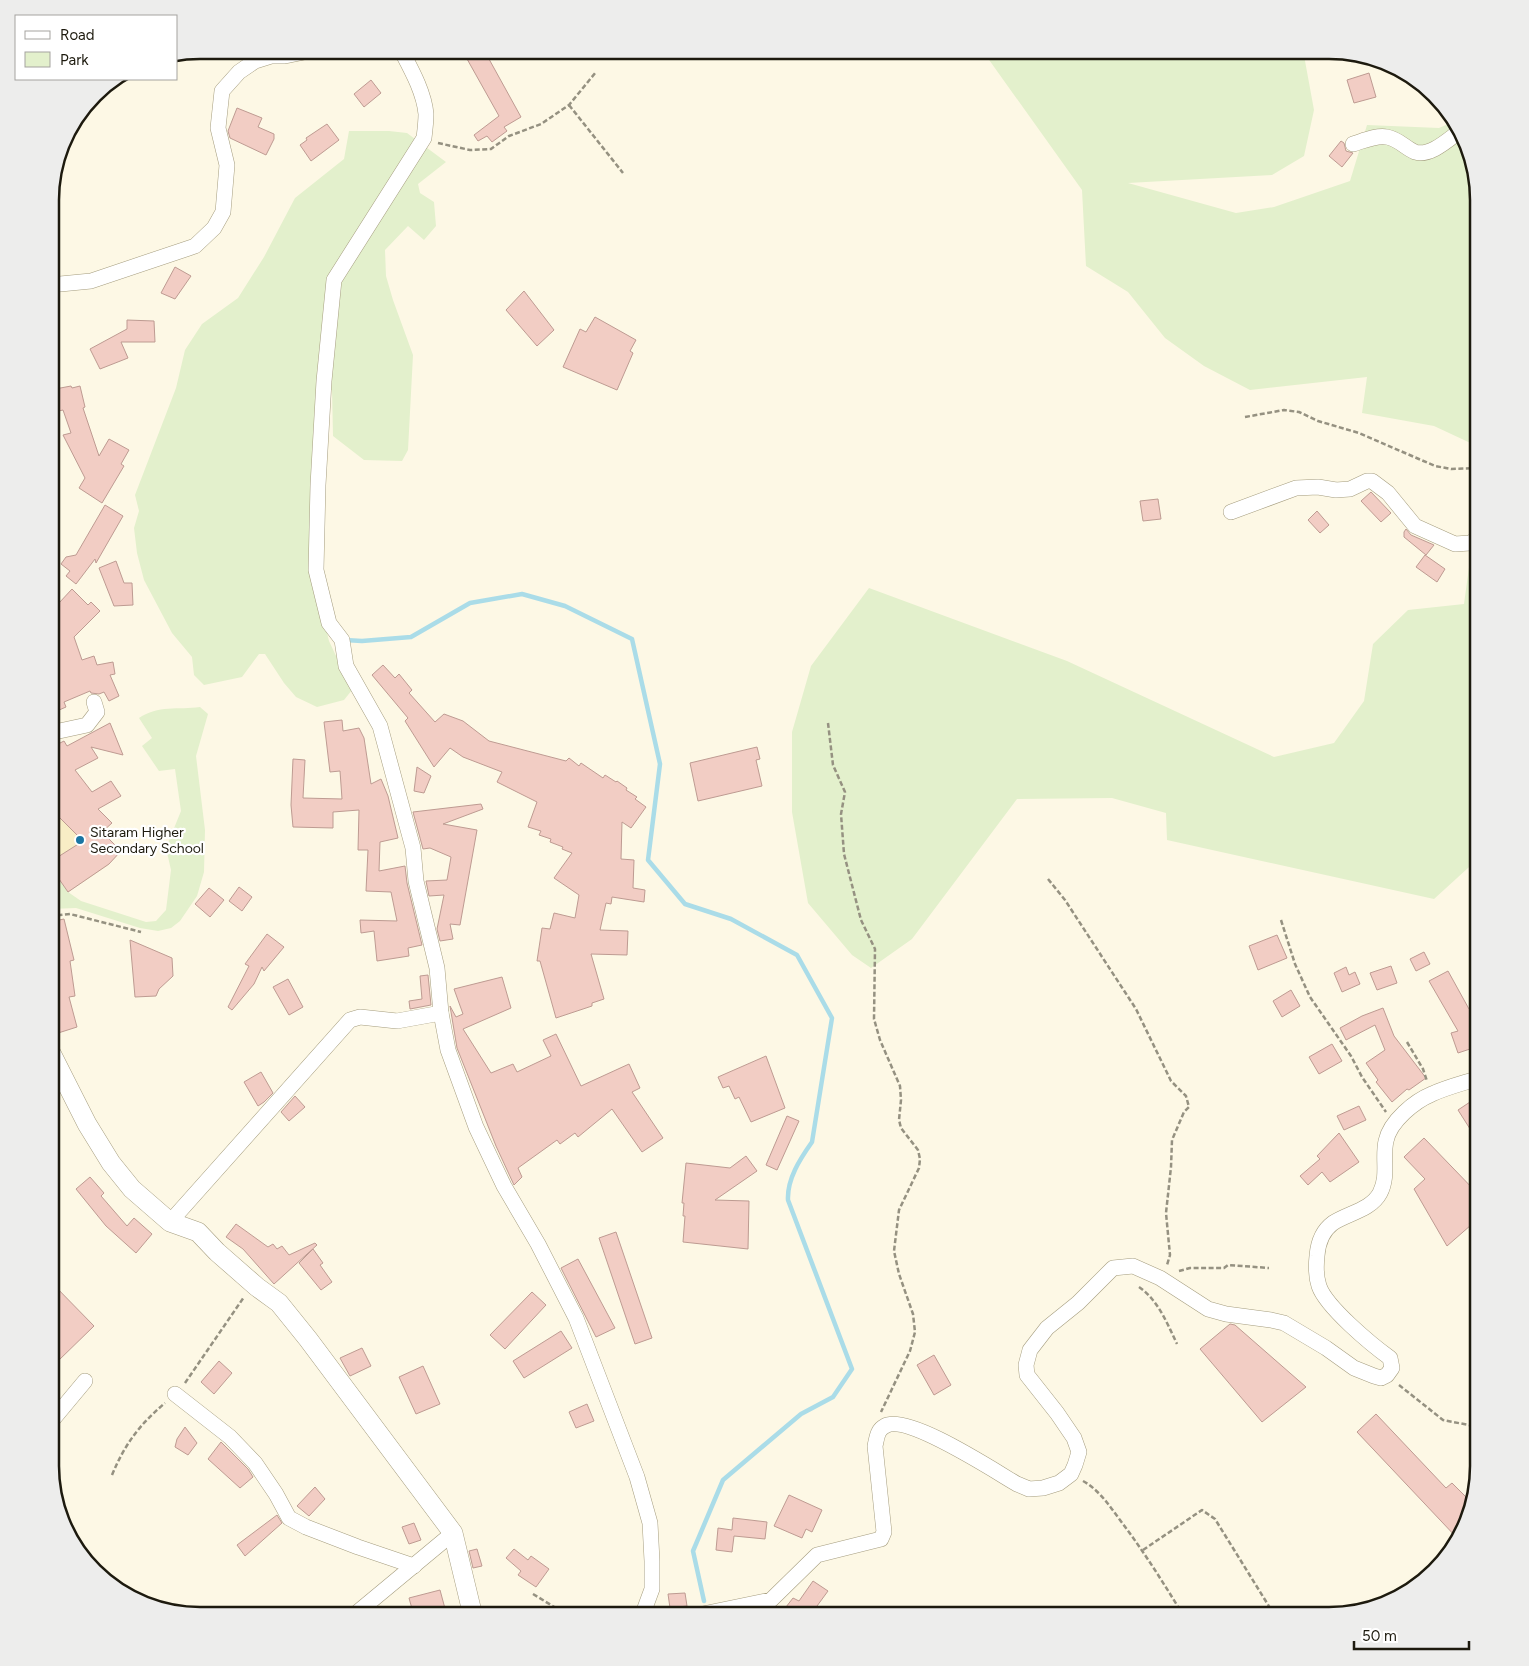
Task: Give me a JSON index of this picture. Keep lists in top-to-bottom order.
{
  "places": ["Sitaram Higher Secondary School"],
  "legend": ["Road", "Park"],
  "scale_bar": "50 m"
}
